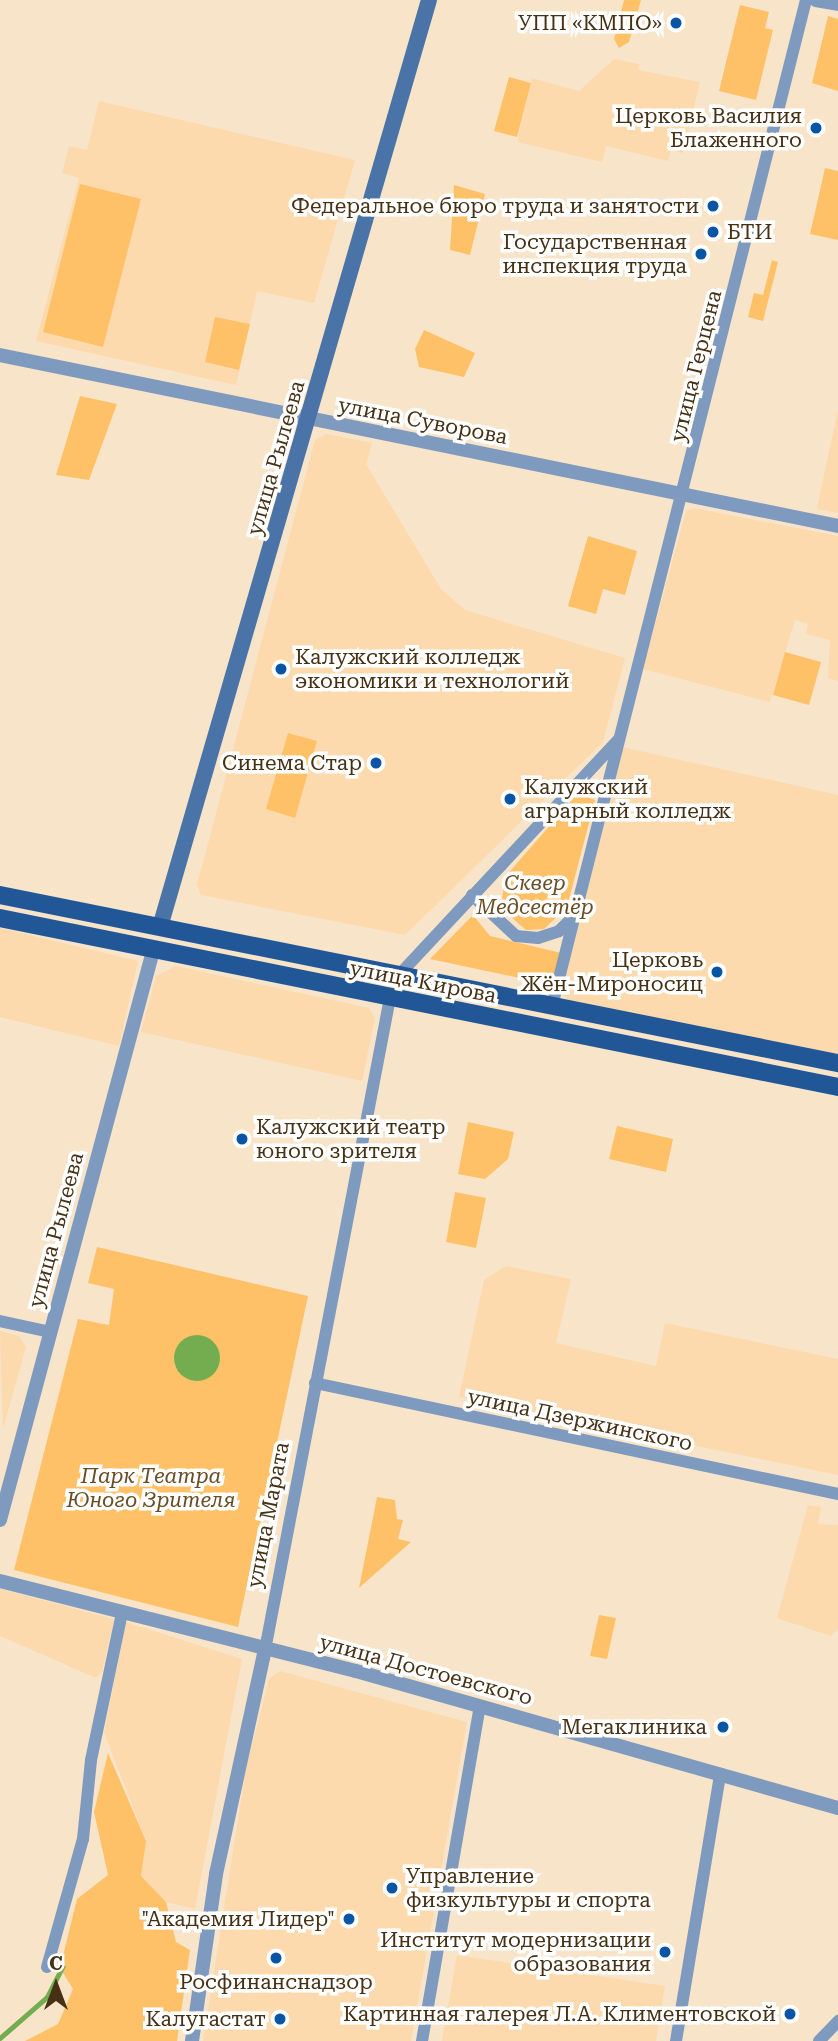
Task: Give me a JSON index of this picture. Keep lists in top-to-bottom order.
{
  "streets": {
    "main road": ["улица Рылеева", "улица Кирова"],
    "street": [
      "улица Герцена",
      "улица Суворова",
      "улица Дзержинского",
      "улица Марата",
      "улица Достоевского"
    ]
  },
  "crossings": [
    ["улица Герцена", "улица Суворова"],
    ["улица Герцена", "улица Кирова"],
    ["улица Суворова", "улица Рылеева"],
    ["улица Рылеева", "улица Кирова"],
    ["улица Кирова", "улица Марата"],
    ["улица Дзержинского", "улица Марата"],
    ["улица Марата", "улица Достоевского"]
  ],
  "parks": ["Сквер Медсестёр", "Парк Театра Юного Зрителя"],
  "places": [
    "УПП «КМПО»",
    "Церковь Василия Блаженного",
    "Федеральное бюро труда и занятости",
    "БТИ",
    "Государственная инспекция труда",
    "Калужский колледж экономики и технологий",
    "Синема Стар",
    "Калужский аграрный колледж",
    "Церковь Жён-Мироносиц",
    "Калужский театр юного зрителя",
    "Мегаклиника",
    "Управление физкультуры и спорта",
    "\"Академия Лидер\"",
    "Институт модернизации образования",
    "Росфинанснадзор",
    "Картинная галерея Л.А. Климентовской",
    "Калугастат"
  ],
  "north": "top"
}
